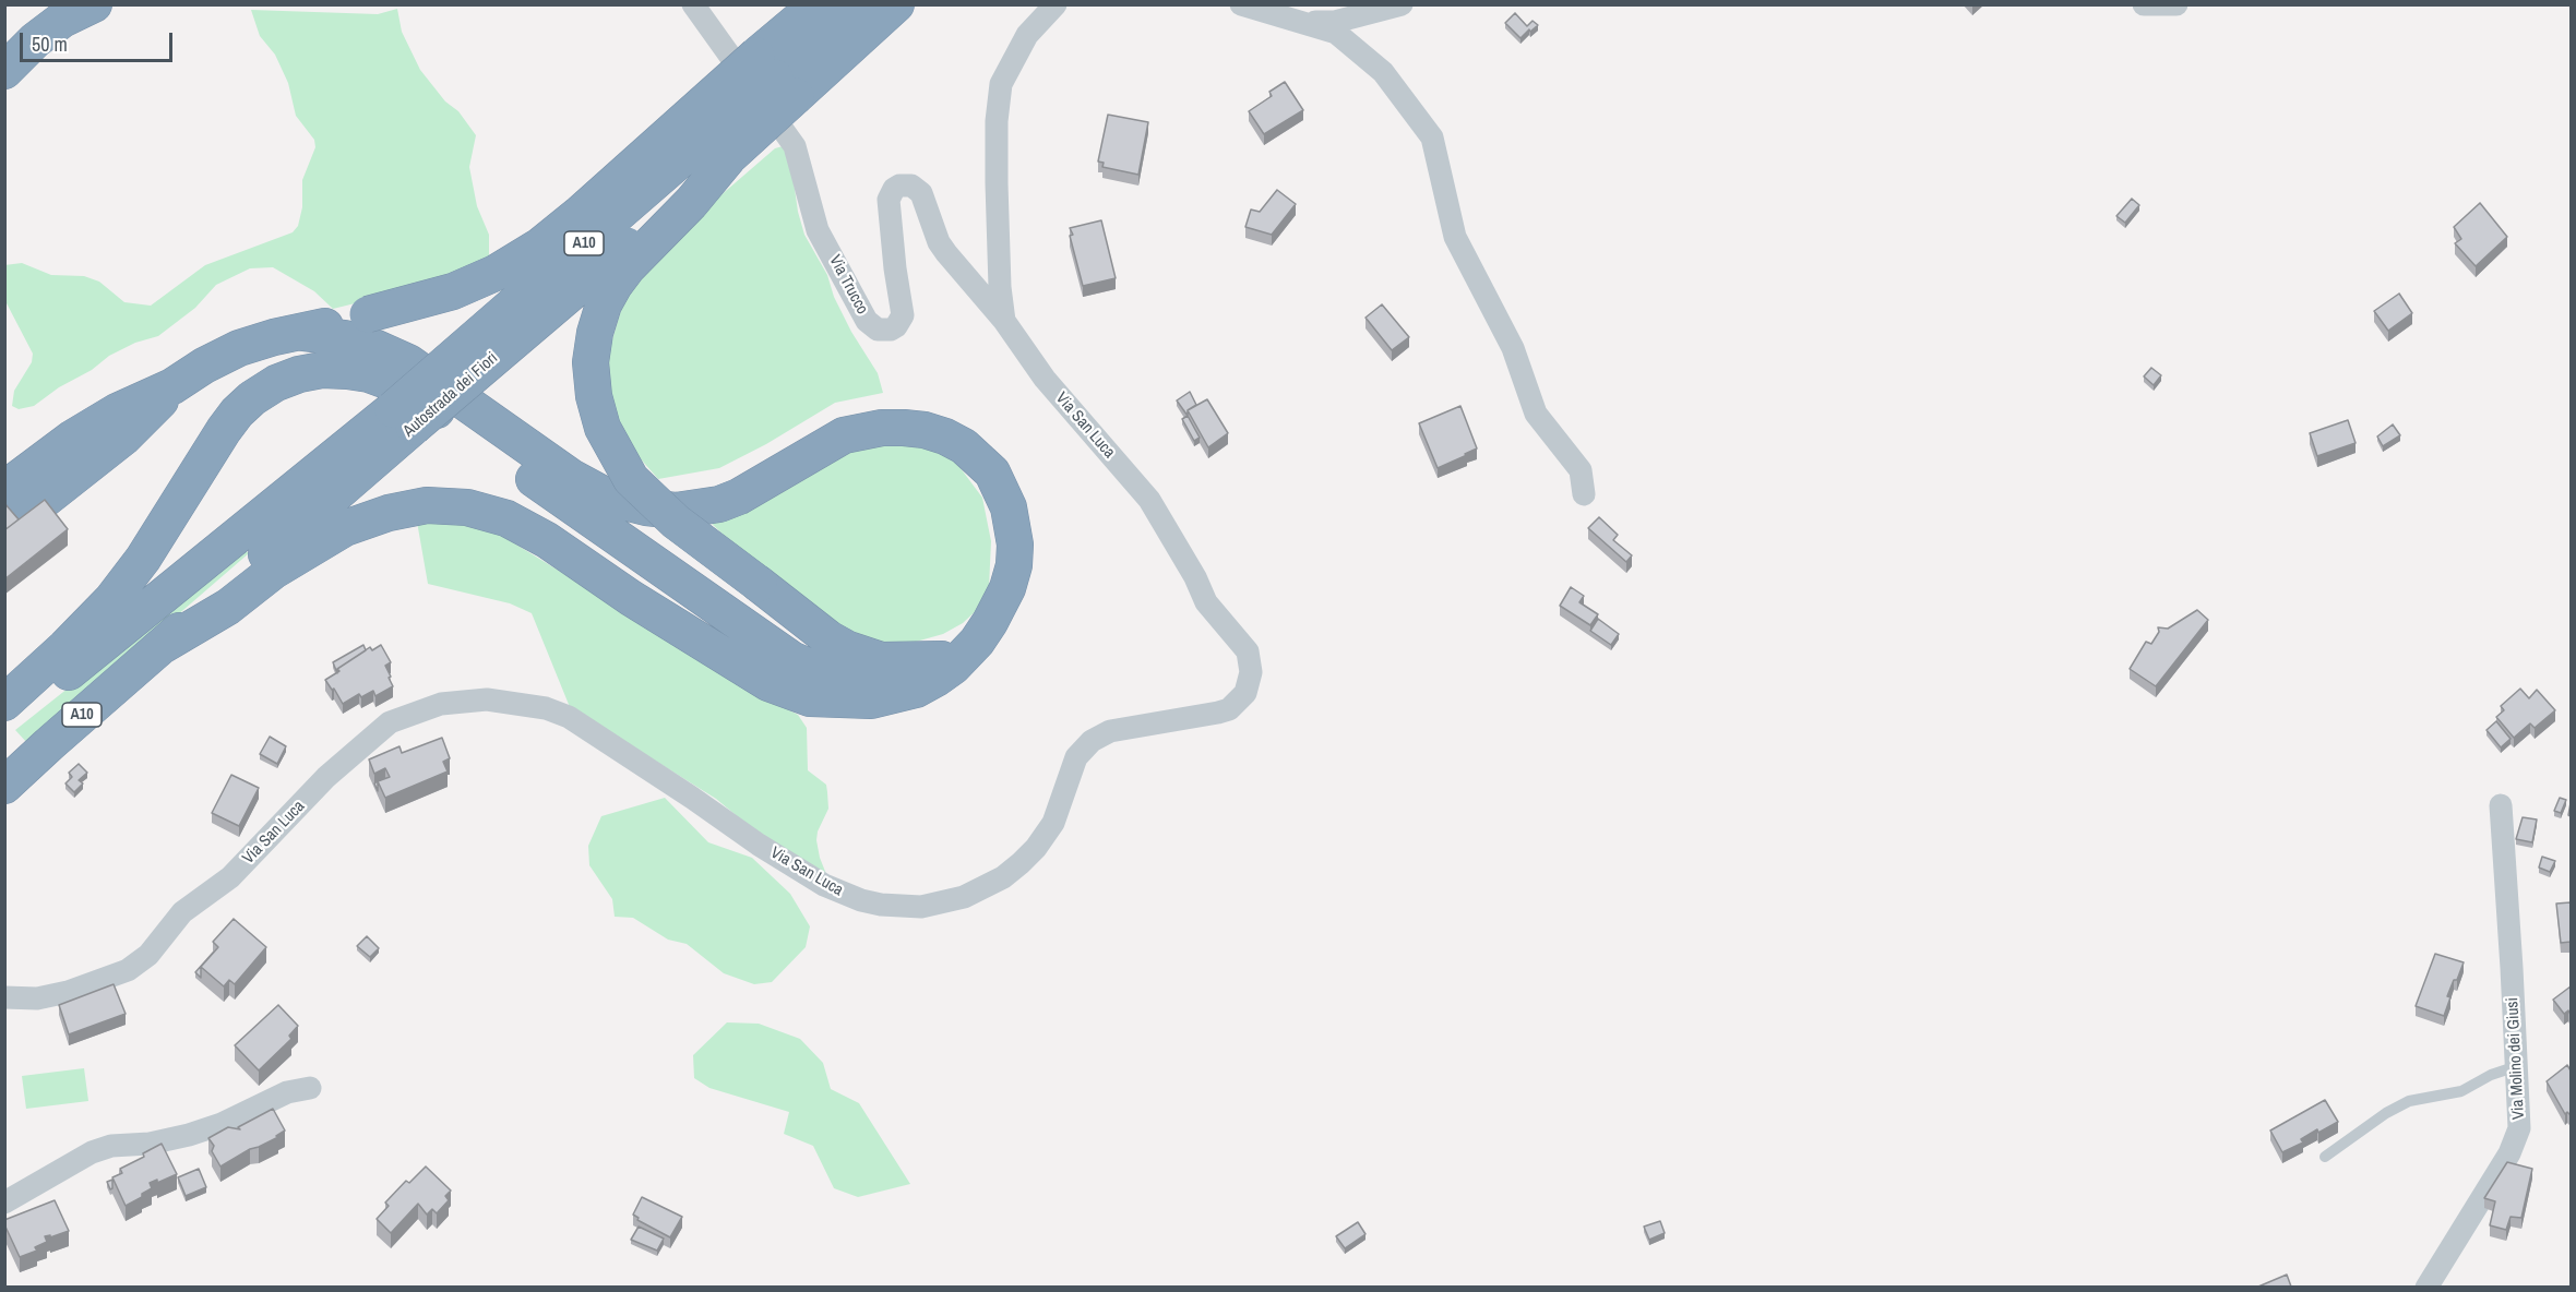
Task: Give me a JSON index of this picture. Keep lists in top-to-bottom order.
{
  "streets": {
    "highway": ["A10", "Autostrada dei Fiori"],
    "street": ["Via Trucco", "Via San Luca", "Via Molino dei Giusi"]
  },
  "crossings": [
    ["Via Trucco", "Via San Luca"]
  ],
  "scale_bar": "50 m"
}
